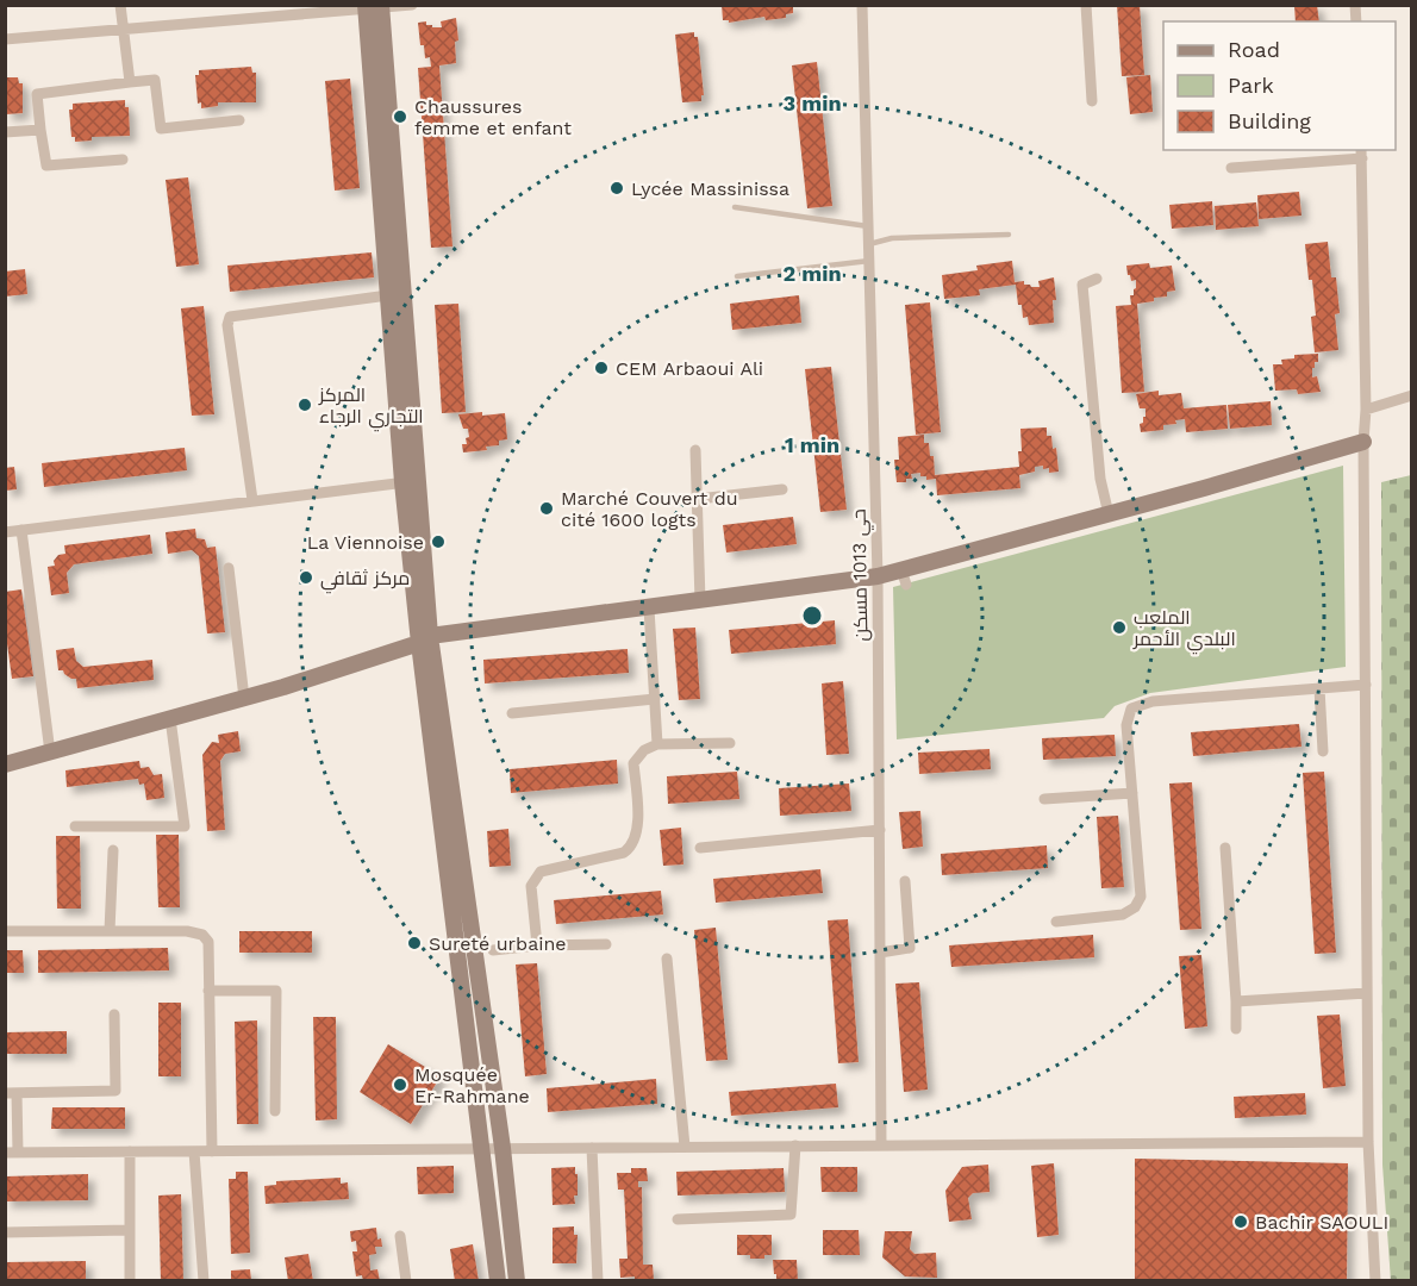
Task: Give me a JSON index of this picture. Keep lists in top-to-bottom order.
{
  "streets": {
    "street": ["حي 1013 مسكن"]
  },
  "places": [
    "Chaussures femme et enfant",
    "Lycée Massinissa",
    "CEM Arbaoui Ali",
    "المركز التجاري الرجاء",
    "Marché Couvert du cité 1600 logts",
    "La Viennoise",
    "مركز ثقافي",
    "الملعب البلدي الأحمر",
    "Sureté urbaine",
    "Mosquée Er-Rahmane",
    "Bachir SAOULI"
  ],
  "legend": ["Road", "Park", "Building"],
  "rings": ["3 min", "2 min", "1 min"]
}
